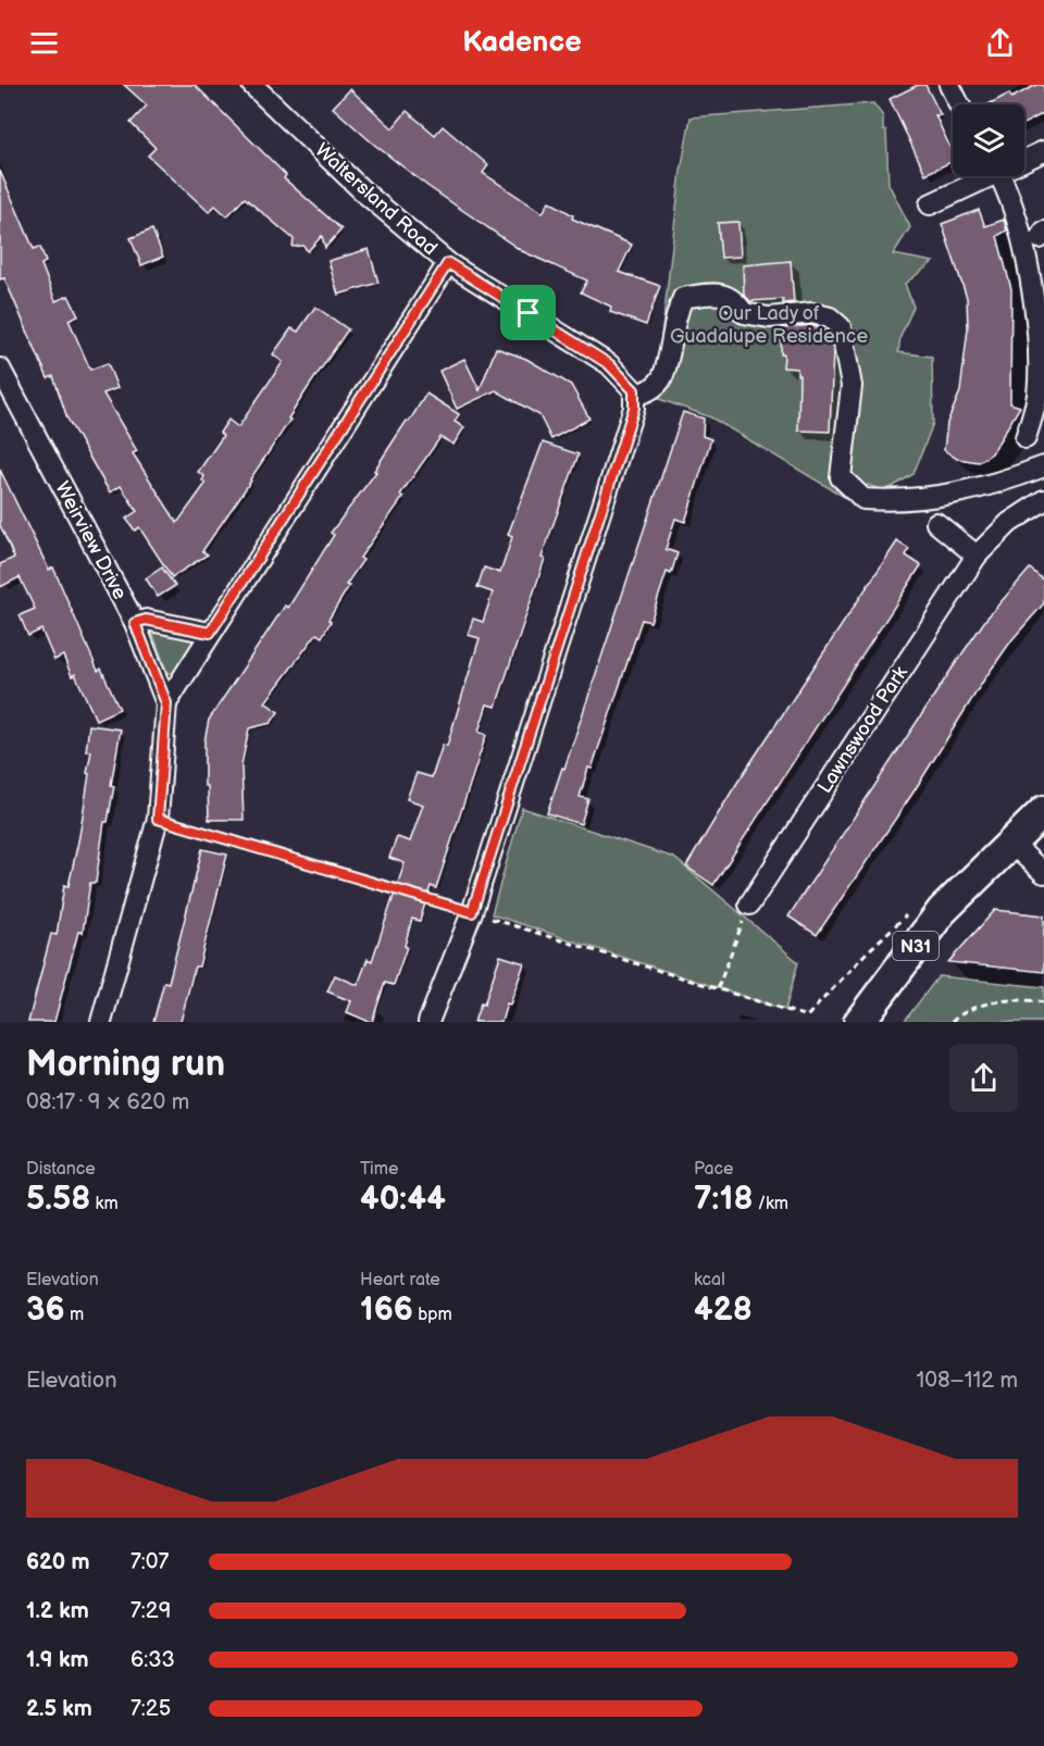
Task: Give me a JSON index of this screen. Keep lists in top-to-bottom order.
{
  "streets": {
    "highway": ["N31"],
    "street": ["Waltersland Road", "Weirview Drive", "Lawnswood Park"]
  },
  "parks": ["Our Lady of Guadalupe Residence"],
  "page": {
    "header": "Kadence",
    "heading": ["Morning run", "08:17 · 9 × 620 m"],
    "stats": [
      ["Distance", "5.58 km"],
      ["Time", "40:44"],
      ["Pace", "7:18 /km"],
      ["Elevation", "36 m"],
      ["Heart rate", "166 bpm"],
      ["kcal", "428"]
    ],
    "chart": ["Elevation", "108–112 m"],
    "list": [
      {
        "name": "620 m",
        "note": "7:07"
      },
      {
        "name": "1.2 km",
        "note": "7:29"
      },
      {
        "name": "1.9 km",
        "note": "6:33"
      },
      {
        "name": "2.5 km",
        "note": "7:25"
      }
    ]
  }
}
